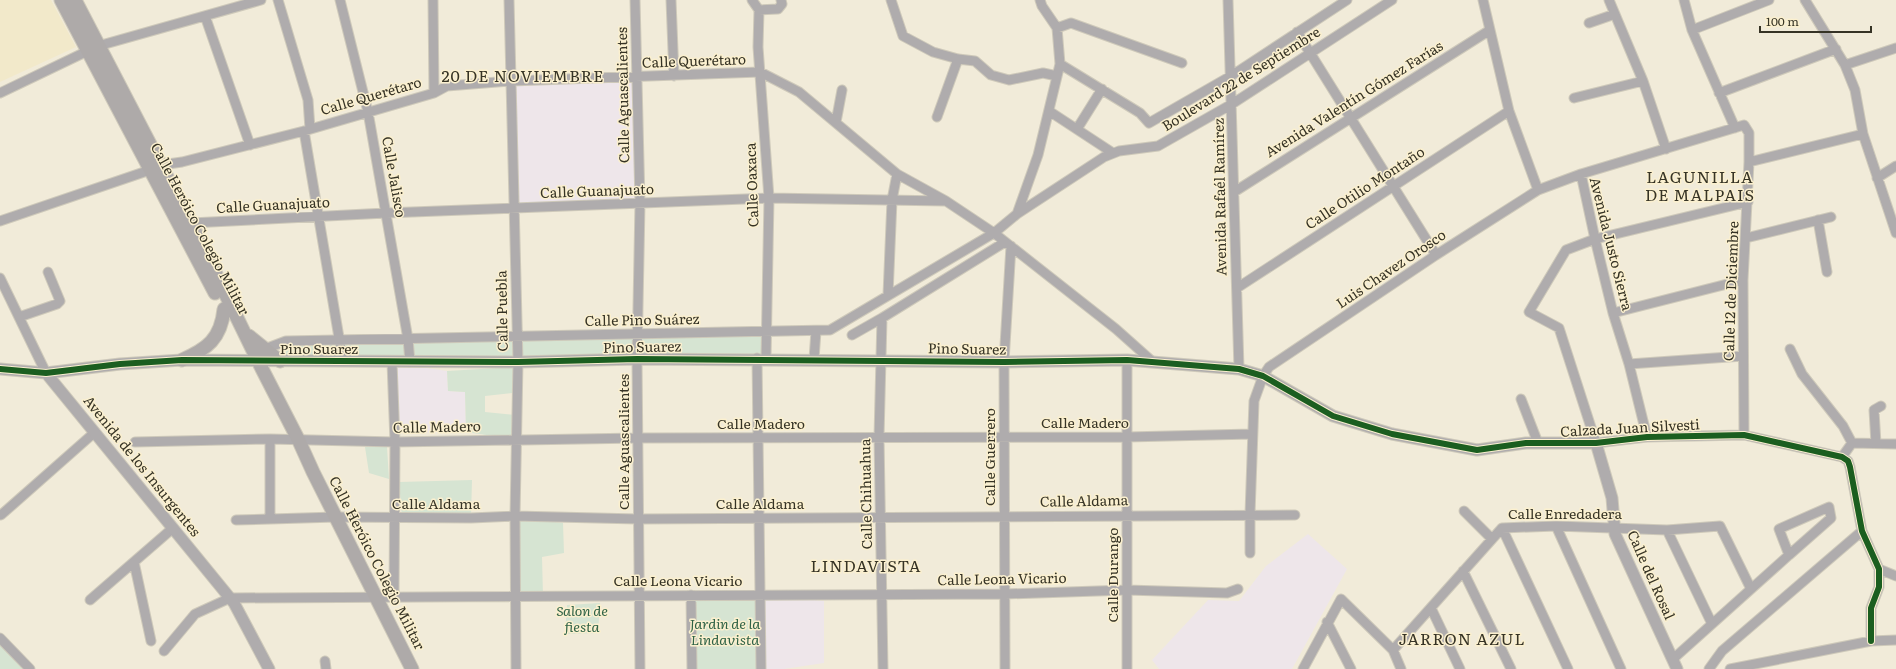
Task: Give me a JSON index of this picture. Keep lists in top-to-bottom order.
{
  "streets": {
    "main road": ["Calle Heróico Colegio Militar"],
    "street": [
      "Calle Querétaro",
      "Boulevard 22 de Septiembre",
      "Calle Aguascalientes",
      "Avenida Valentín Gómez Farías",
      "Calle Jalisco",
      "Calle Oaxaca",
      "Calle Otilio Montaño",
      "Calle Guanajuato",
      "Avenida Rafaél Ramírez",
      "Avenida Justo Sierra",
      "Luis Chavez Orosco",
      "Calle 12 de Diciembre",
      "Calle Puebla",
      "Calle Pino Suárez",
      "Pino Suarez",
      "Calle Madero",
      "Calzada Juan Silvesti",
      "Calle Guerrero",
      "Avenida de los Insurgentes",
      "Calle Chihuahua",
      "Calle Aldama",
      "Calle Enredadera",
      "Calle Durango",
      "Calle del Rosal",
      "Calle Leona Vicario"
    ]
  },
  "crossings": [
    ["Calle Querétaro", "Calle Aguascalientes"],
    ["Calle Querétaro", "Calle Jalisco"],
    ["Calle Querétaro", "Calle Oaxaca"],
    ["Calle Querétaro", "Calle Guanajuato"],
    ["Calle Querétaro", "Calle Heróico Colegio Militar"],
    ["Calle Querétaro", "Calle Puebla"],
    ["Boulevard 22 de Septiembre", "Avenida Rafaél Ramírez"],
    ["Calle Aguascalientes", "Calle Guanajuato"],
    ["Calle Aguascalientes", "Calle Pino Suárez"],
    ["Calle Aguascalientes", "Pino Suarez"],
    ["Calle Aguascalientes", "Calle Madero"],
    ["Calle Aguascalientes", "Calle Aldama"],
    ["Calle Aguascalientes", "Calle Leona Vicario"],
    ["Avenida Valentín Gómez Farías", "Avenida Rafaél Ramírez"],
    ["Calle Jalisco", "Calle Guanajuato"],
    ["Calle Jalisco", "Calle Pino Suárez"],
    ["Calle Jalisco", "Pino Suarez"],
    ["Calle Oaxaca", "Calle Guanajuato"],
    ["Calle Oaxaca", "Calle Pino Suárez"],
    ["Calle Oaxaca", "Pino Suarez"],
    ["Calle Oaxaca", "Calle Madero"],
    ["Calle Oaxaca", "Calle Aldama"],
    ["Calle Oaxaca", "Calle Leona Vicario"],
    ["Calle Otilio Montaño", "Avenida Rafaél Ramírez"],
    ["Calle Guanajuato", "Calle Heróico Colegio Militar"],
    ["Calle Guanajuato", "Calle Puebla"],
    ["Avenida Rafaél Ramírez", "Pino Suarez"],
    ["Avenida Rafaél Ramírez", "Calzada Juan Silvesti"],
    ["Calle Heróico Colegio Militar", "Pino Suarez"],
    ["Calle Heróico Colegio Militar", "Calle Madero"],
    ["Calle Heróico Colegio Militar", "Calle Aldama"],
    ["Calle Heróico Colegio Militar", "Calle Leona Vicario"],
    ["Avenida Justo Sierra", "Luis Chavez Orosco"],
    ["Avenida Justo Sierra", "Calzada Juan Silvesti"],
    ["Luis Chavez Orosco", "Calzada Juan Silvesti"],
    ["Calle 12 de Diciembre", "Calzada Juan Silvesti"],
    ["Calle Puebla", "Calle Pino Suárez"],
    ["Calle Puebla", "Pino Suarez"],
    ["Calle Puebla", "Calle Madero"],
    ["Calle Puebla", "Calle Aldama"],
    ["Calle Puebla", "Calle Leona Vicario"],
    ["Pino Suarez", "Calzada Juan Silvesti"],
    ["Pino Suarez", "Calle Guerrero"],
    ["Pino Suarez", "Avenida de los Insurgentes"],
    ["Pino Suarez", "Calle Chihuahua"],
    ["Pino Suarez", "Calle Durango"],
    ["Calle Madero", "Calle Guerrero"],
    ["Calle Madero", "Calle Chihuahua"],
    ["Calle Madero", "Calle Durango"],
    ["Calzada Juan Silvesti", "Calle del Rosal"],
    ["Calle Guerrero", "Calle Aldama"],
    ["Calle Guerrero", "Calle Leona Vicario"],
    ["Avenida de los Insurgentes", "Calle Leona Vicario"],
    ["Calle Chihuahua", "Calle Aldama"],
    ["Calle Chihuahua", "Calle Leona Vicario"],
    ["Calle Aldama", "Calle Durango"],
    ["Calle Enredadera", "Calle del Rosal"],
    ["Calle Durango", "Calle Leona Vicario"]
  ],
  "districts": [
    "20 DE NOVIEMBRE",
    "LAGUNILLA DE MALPAIS",
    "LINDAVISTA",
    "JARRON AZUL"
  ],
  "parks": ["Salon de fiesta", "Jardin de la Lindavista"],
  "scale_bar": "100 m"
}
